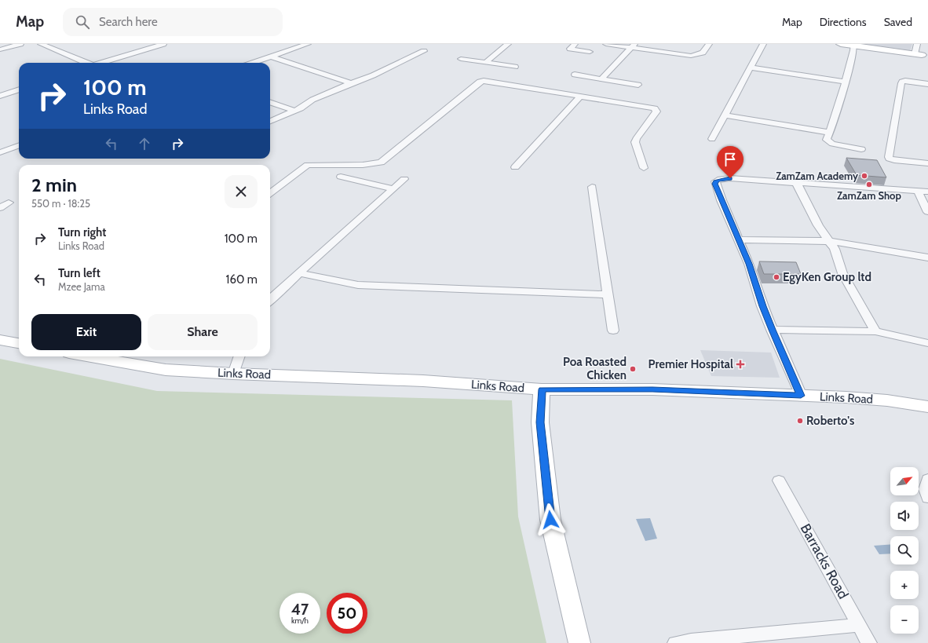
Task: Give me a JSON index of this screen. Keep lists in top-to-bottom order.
{
  "streets": {
    "main road": ["Links Road"],
    "street": ["Barracks Road"]
  },
  "places": {
    "other": [
      "ZamZam Academy",
      "ZamZam Shop",
      "EgyKen Group ltd",
      "Poa Roasted Chicken",
      "Roberto's"
    ],
    "health": ["Premier Hospital"]
  },
  "north": "top right",
  "page": {
    "header": "Map",
    "search": "Search here",
    "nav": ["Map", "Directions", "Saved"],
    "turn": ["100 m", "Links Road"],
    "heading": ["2 min", "550 m · 18:25"],
    "list": [
      {
        "name": "Turn right",
        "note": "Links Road",
        "value": "100 m"
      },
      {
        "name": "Turn left",
        "note": "Mzee Jama",
        "value": "160 m"
      }
    ],
    "buttons": ["Exit", "Share"],
    "map_buttons": ["+", "−"],
    "speed": "47 km/h",
    "limit": "50"
  }
}
